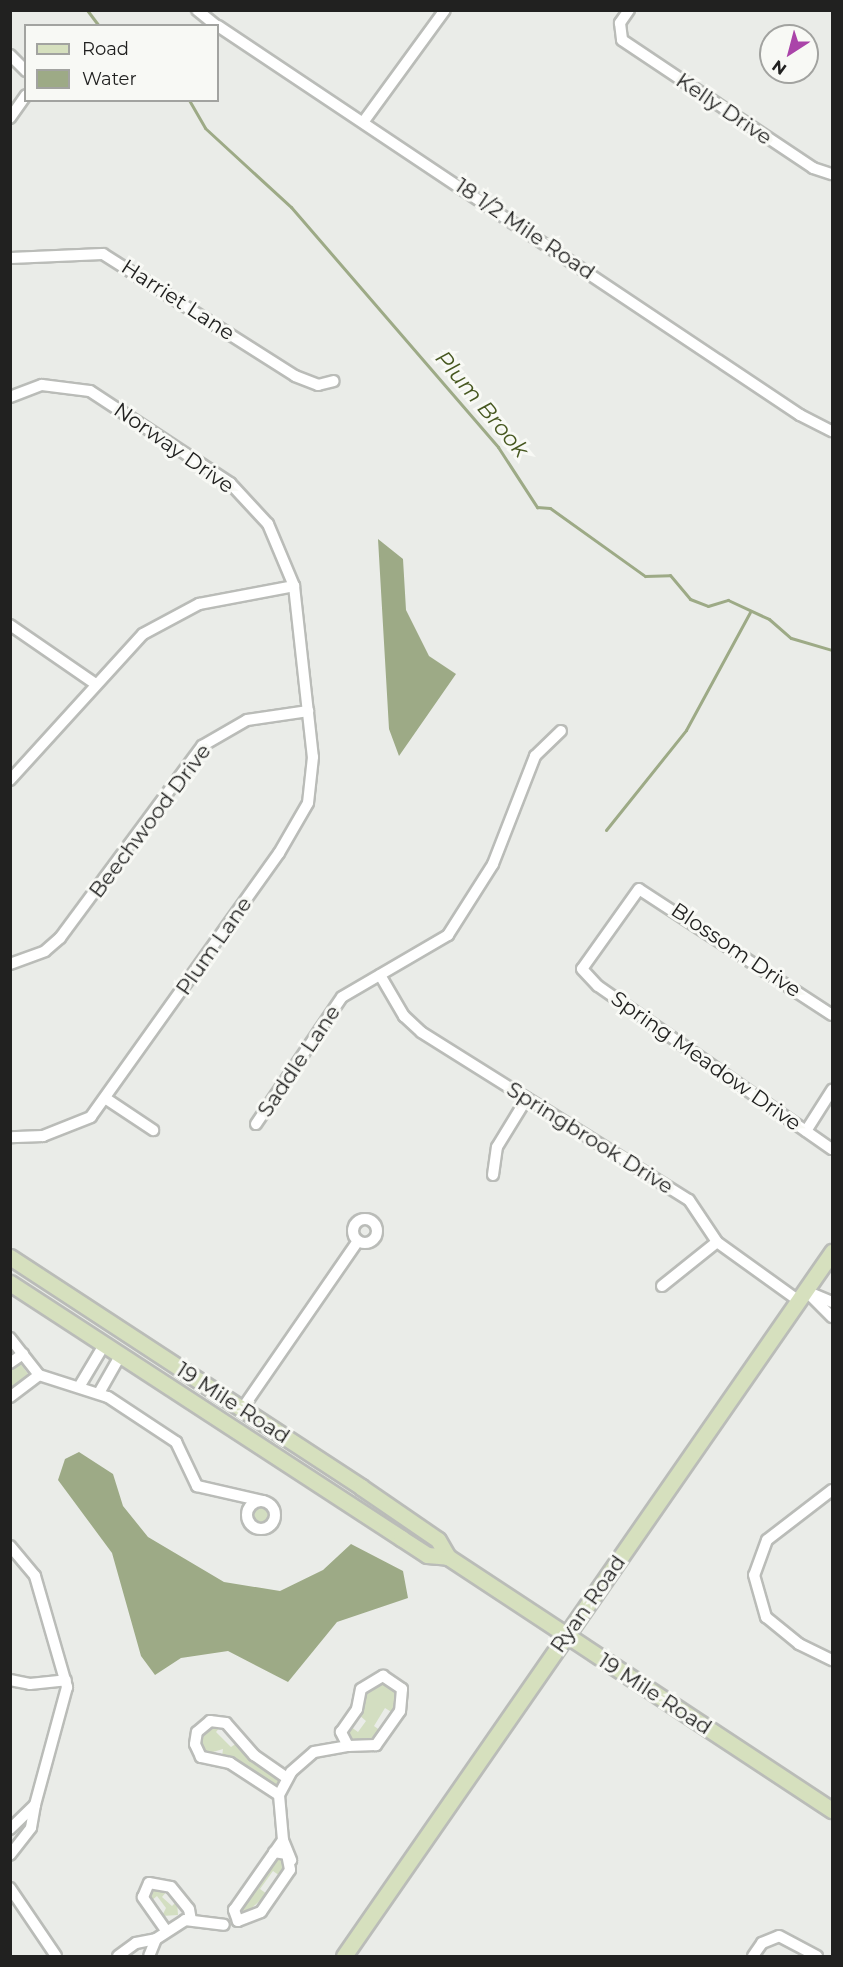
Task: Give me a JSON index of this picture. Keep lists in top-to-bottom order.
{
  "streets": {
    "main road": ["19 Mile Road", "Ryan Road"],
    "street": [
      "Kelly Drive",
      "18 1/2 Mile Road",
      "Harriet Lane",
      "Norway Drive",
      "Beechwood Drive",
      "Plum Lane",
      "Blossom Drive",
      "Saddle Lane",
      "Spring Meadow Drive",
      "Springbrook Drive"
    ]
  },
  "crossings": [
    ["Norway Drive", "Beechwood Drive"],
    ["Norway Drive", "Plum Lane"],
    ["Beechwood Drive", "Plum Lane"],
    ["Blossom Drive", "Spring Meadow Drive"],
    ["Saddle Lane", "Springbrook Drive"],
    ["Springbrook Drive", "Ryan Road"],
    ["19 Mile Road", "Ryan Road"]
  ],
  "water": ["Plum Brook"],
  "legend": ["Road", "Water"],
  "north": "bottom left"
}
